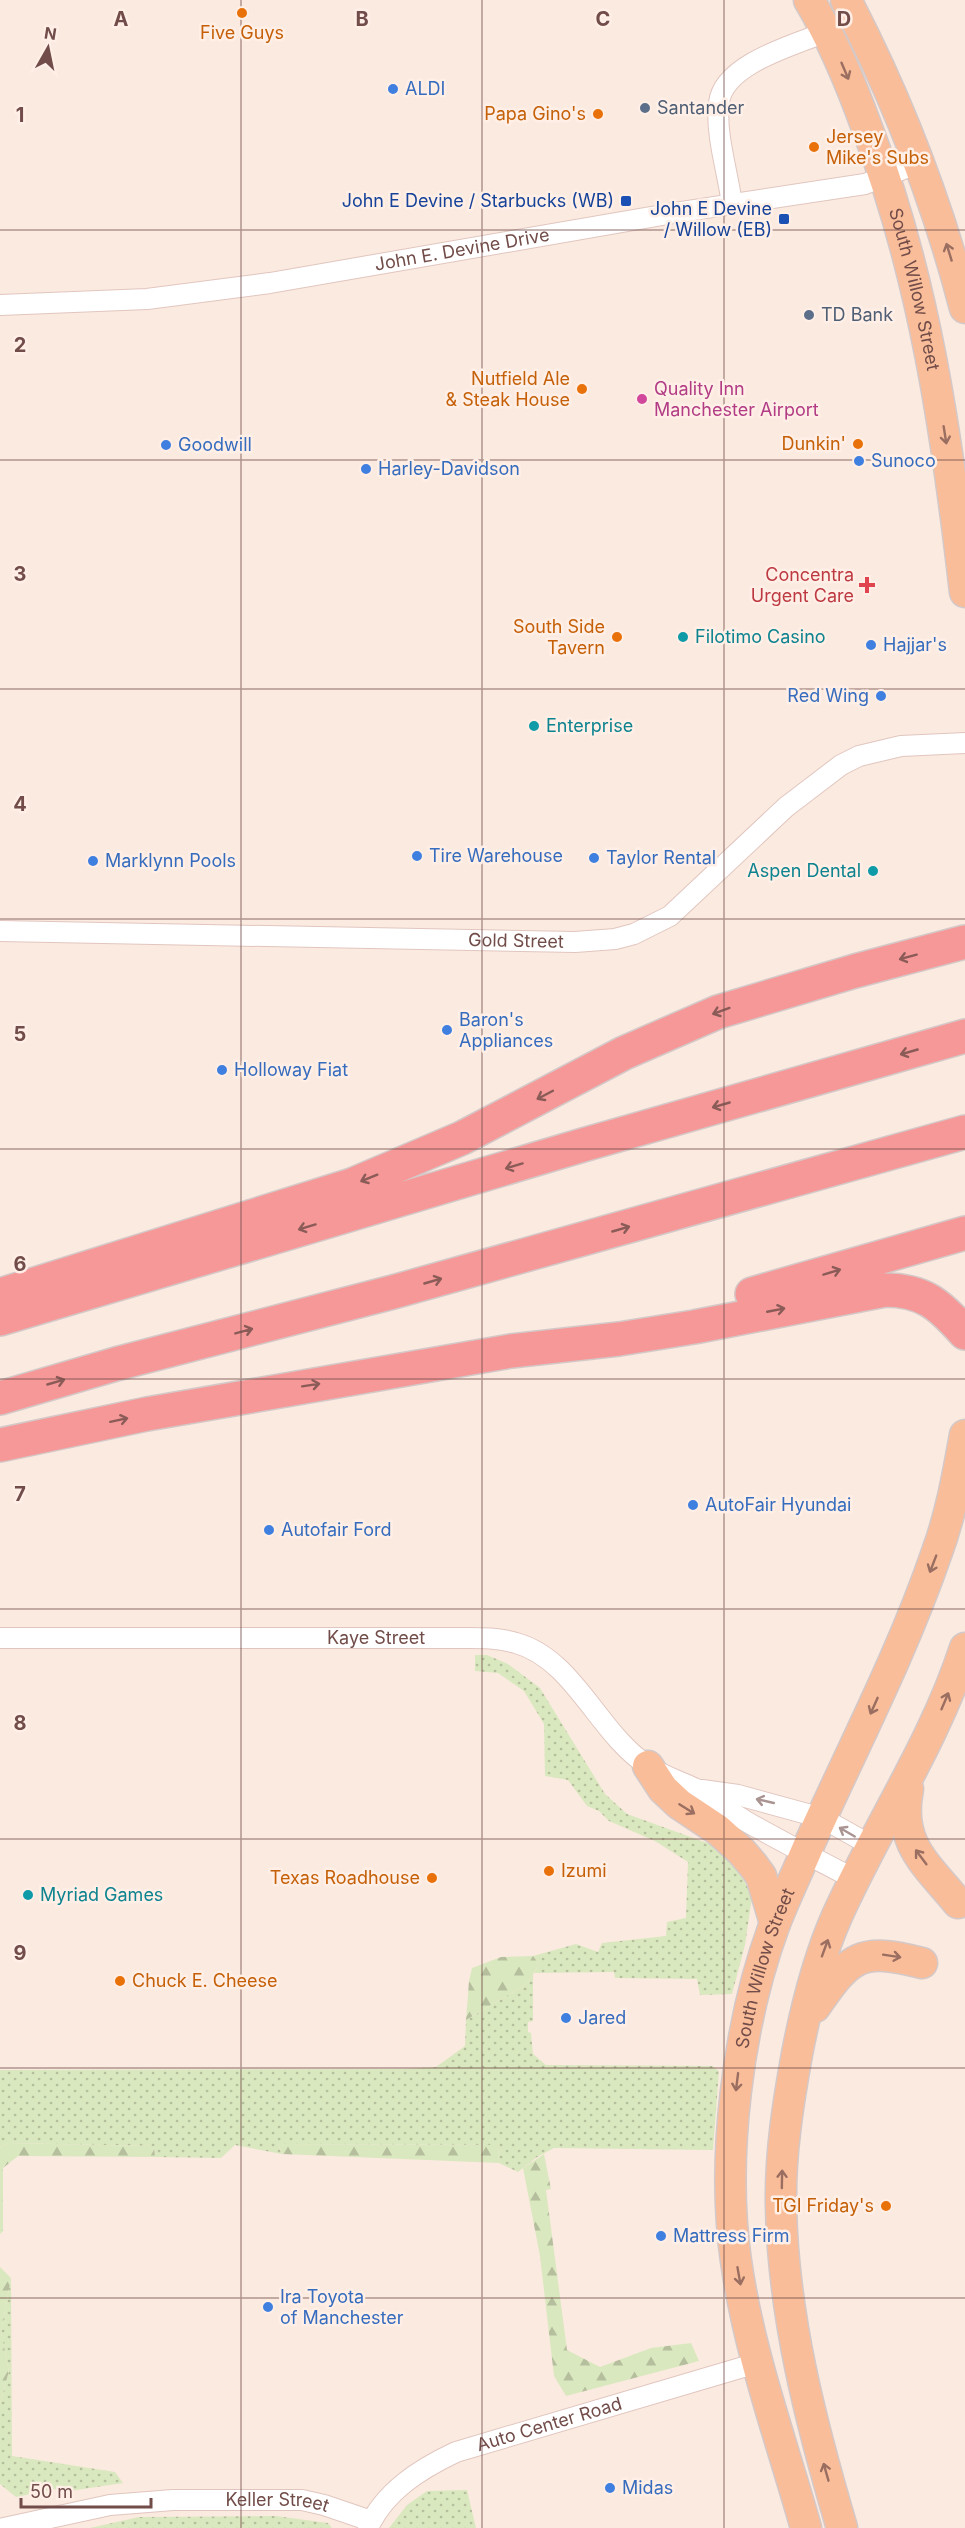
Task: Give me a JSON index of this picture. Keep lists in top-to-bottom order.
{
  "streets": {
    "main road": ["South Willow Street"],
    "street": [
      "John E. Devine Drive",
      "Gold Street",
      "Kaye Street",
      "Auto Center Road",
      "Keller Street"
    ]
  },
  "crossings": [
    ["John E. Devine Drive", "South Willow Street"],
    ["South Willow Street", "Kaye Street"],
    ["South Willow Street", "Auto Center Road"],
    ["Auto Center Road", "Keller Street"]
  ],
  "places": {
    "other": [
      "Five Guys",
      "ALDI",
      "Santander",
      "Papa Gino's",
      "Jersey Mike's Subs",
      "TD Bank",
      "Nutfield Ale & Steak House",
      "Quality Inn Manchester Airport",
      "Dunkin'",
      "Goodwill",
      "Sunoco",
      "Harley-Davidson",
      "South Side Tavern",
      "Filotimo Casino",
      "Hajjar's",
      "Red Wing",
      "Enterprise",
      "Tire Warehouse",
      "Taylor Rental",
      "Marklynn Pools",
      "Aspen Dental",
      "Baron's Appliances",
      "Holloway Fiat",
      "AutoFair Hyundai",
      "Autofair Ford",
      "Izumi",
      "Texas Roadhouse",
      "Myriad Games",
      "Chuck E. Cheese",
      "Jared",
      "TGI Friday's",
      "Mattress Firm",
      "Ira Toyota of Manchester",
      "Midas"
    ],
    "transit": ["John E Devine / Starbucks (WB)", "John E Devine / Willow (EB)"],
    "health": ["Concentra Urgent Care"]
  },
  "scale_bar": "50 m",
  "north": "top",
  "grid": {
    "columns": [
      "A",
      "B",
      "C",
      "D"
    ],
    "rows": [
      "1",
      "2",
      "3",
      "4",
      "5",
      "6",
      "7",
      "8",
      "9"
    ]
  }
}
